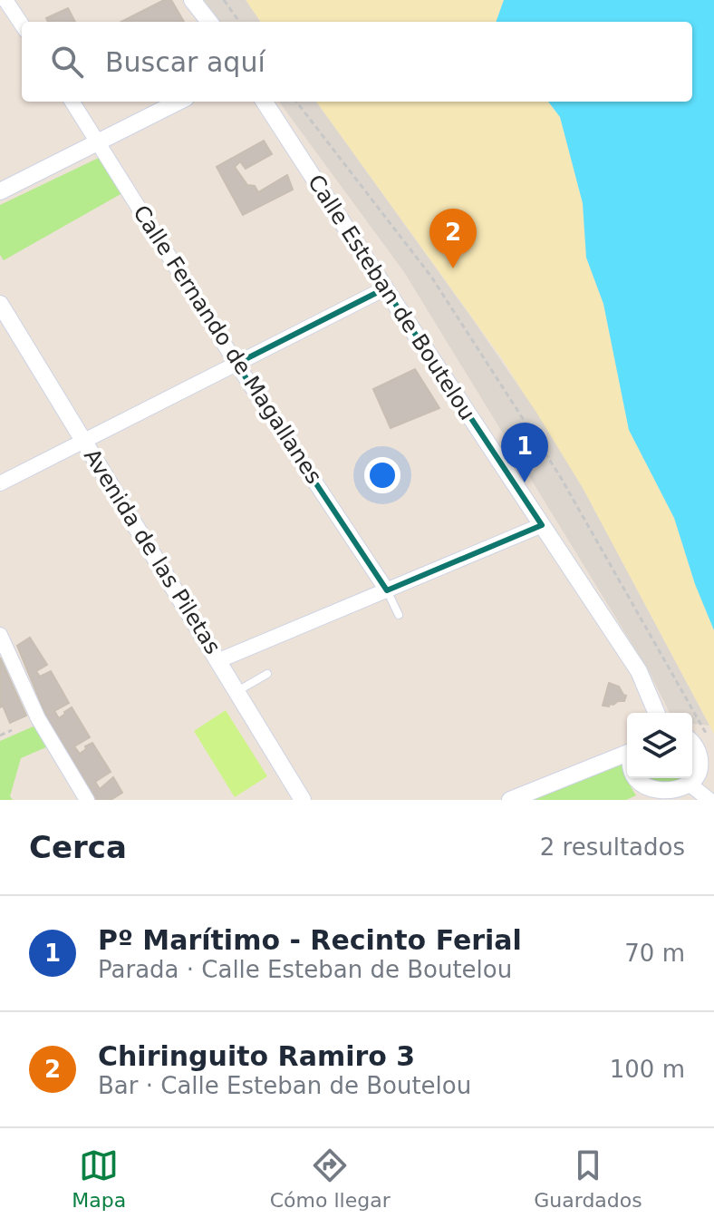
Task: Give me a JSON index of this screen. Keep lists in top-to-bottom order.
{
  "streets": {
    "street": ["Calle Esteban de Boutelou", "Calle Fernando de Magallanes", "Avenida de las Piletas"]
  },
  "page": {
    "search": "Buscar aquí",
    "pins": ["2", "1"],
    "heading": ["Cerca", "2 resultados"],
    "list": [
      {
        "mark": "1",
        "name": "Pº Marítimo - Recinto Ferial",
        "note": "Parada · Calle Esteban de Boutelou",
        "value": "70 m"
      },
      {
        "mark": "2",
        "name": "Chiringuito Ramiro 3",
        "note": "Bar · Calle Esteban de Boutelou",
        "value": "100 m"
      }
    ],
    "nav": ["Mapa", "Cómo llegar", "Guardados"]
  }
}
